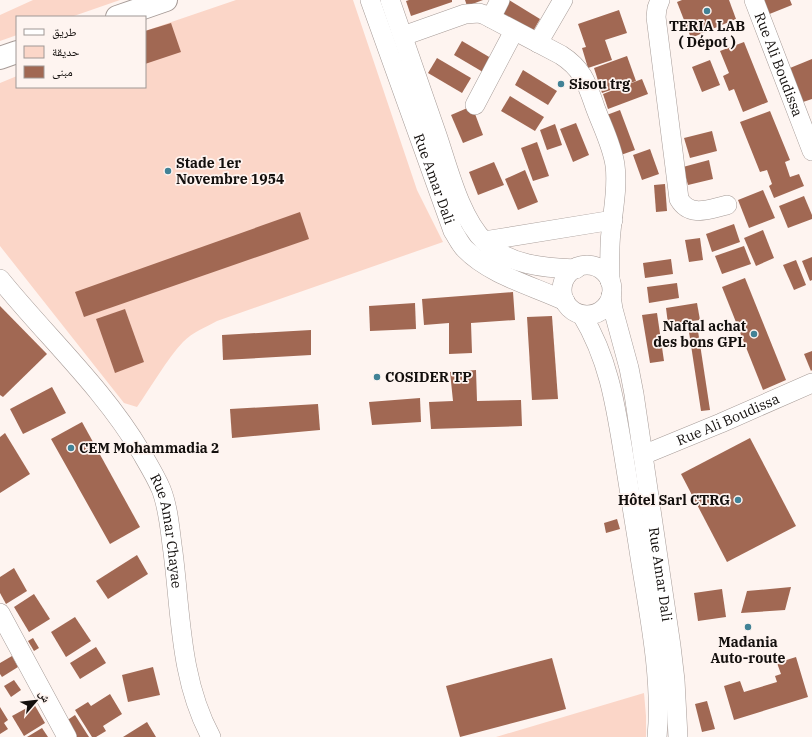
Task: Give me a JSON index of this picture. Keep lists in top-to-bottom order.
{
  "streets": {
    "street": ["Rue Ali Boudissa", "Rue Amar Dali", "Rue Amar Chayae"]
  },
  "crossings": [
    ["Rue Ali Boudissa", "Rue Amar Dali"]
  ],
  "places": [
    "TERIA LAB ( Dépot )",
    "Sisou trg",
    "Stade 1er Novembre 1954",
    "Naftal achat des bons GPL",
    "COSIDER TP",
    "CEM Mohammadia 2",
    "Hôtel Sarl CTRG",
    "Madania Auto-route"
  ],
  "legend": ["طريق", "حديقة", "مبنى"],
  "north": "top right"
}
